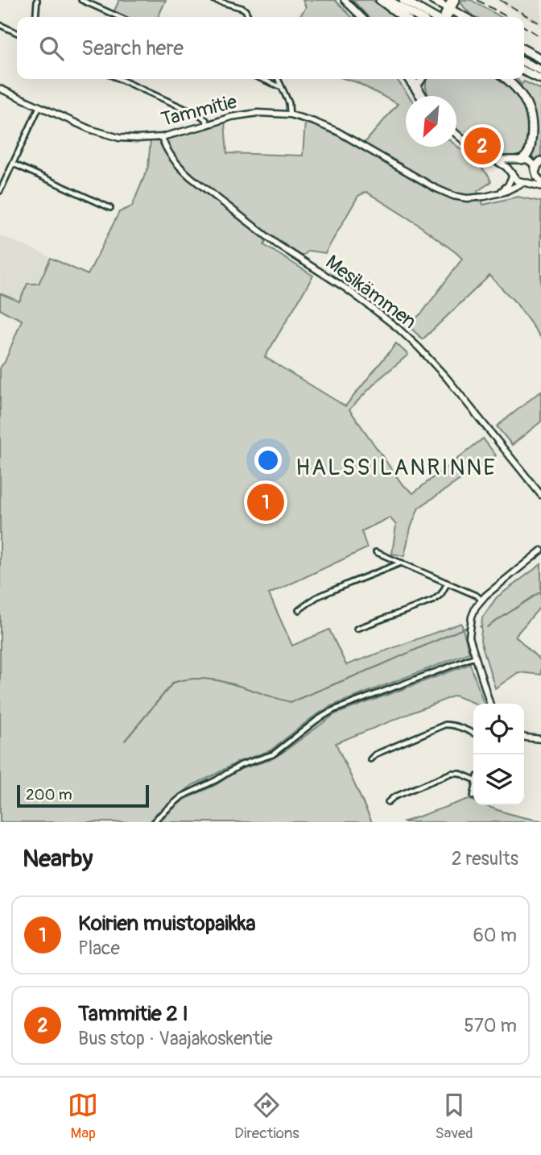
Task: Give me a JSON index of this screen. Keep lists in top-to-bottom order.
{
  "streets": {
    "street": ["Tammitie", "Mesikämmen"]
  },
  "crossings": [
    ["Tammitie", "Mesikämmen"]
  ],
  "districts": ["HALSSILANRINNE"],
  "scale_bar": "200 m",
  "north": "bottom left",
  "page": {
    "search": "Search here",
    "pins": ["2", "1"],
    "scale": "200 m",
    "heading": ["Nearby", "2 results"],
    "list": [
      {
        "mark": "1",
        "name": "Koirien muistopaikka",
        "note": "Place",
        "value": "60 m"
      },
      {
        "mark": "2",
        "name": "Tammitie 2 I",
        "note": "Bus stop · Vaajakoskentie",
        "value": "570 m"
      }
    ],
    "nav": ["Map", "Directions", "Saved"]
  }
}
